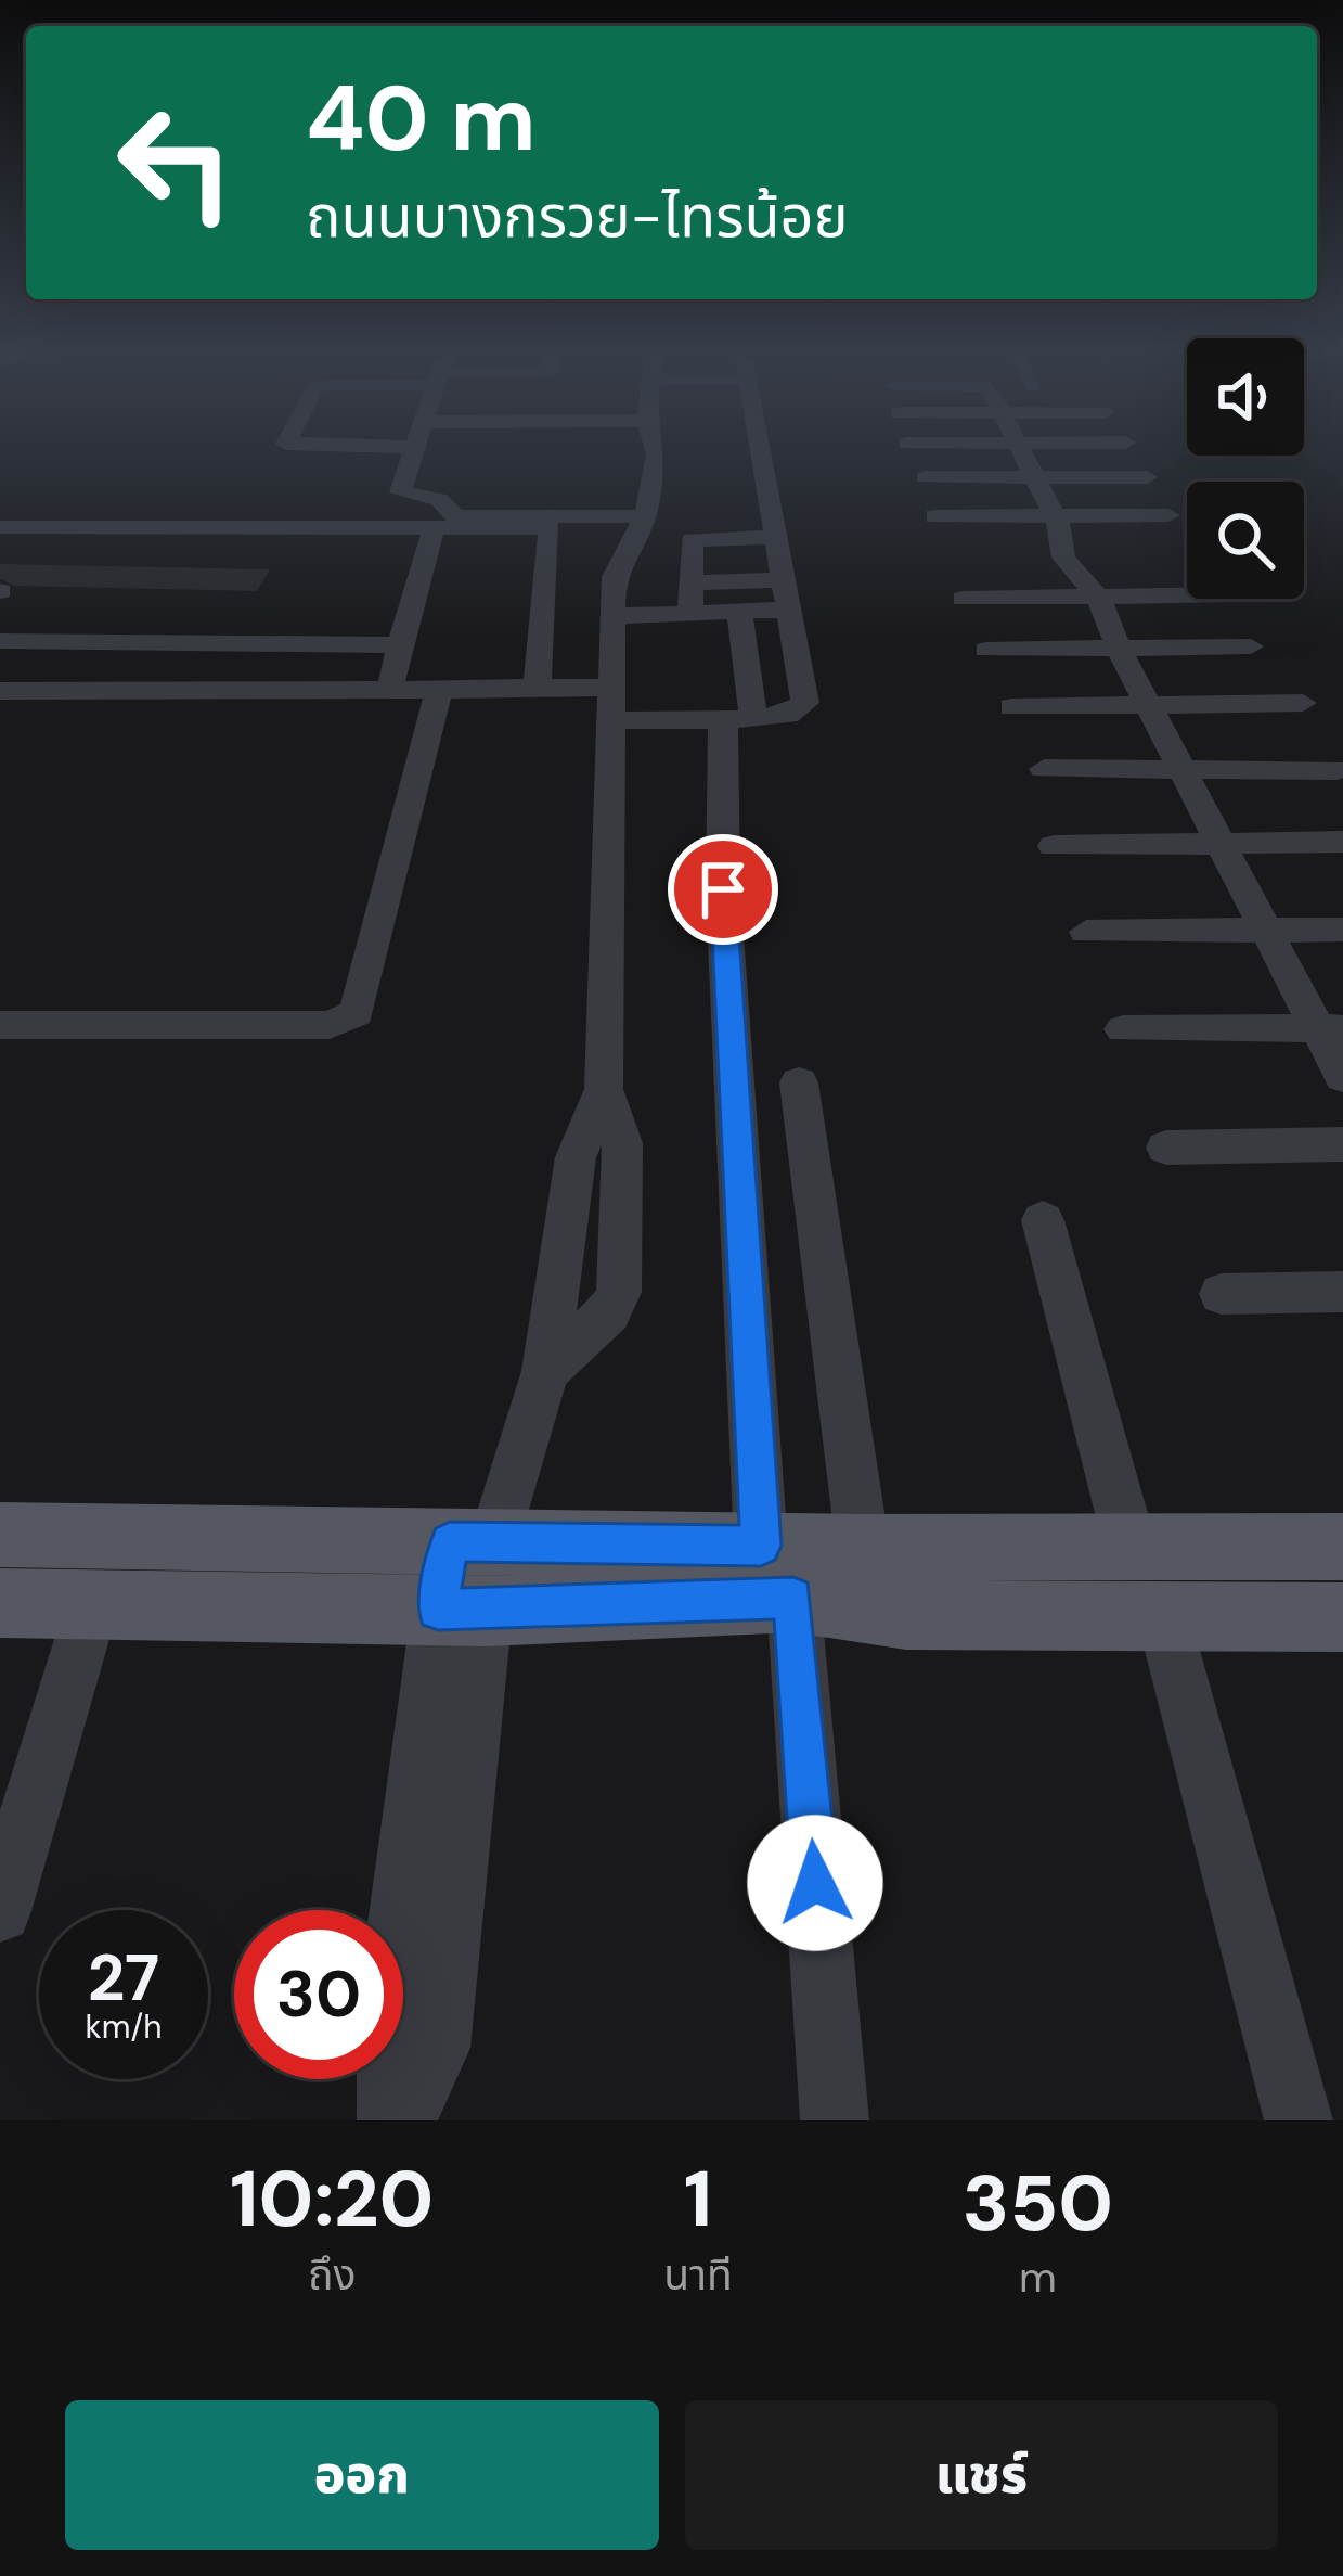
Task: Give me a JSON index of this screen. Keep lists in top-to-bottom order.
{
  "page": {
    "turn": ["40 m", "ถนนบางกรวย-ไทรน้อย"],
    "speed": "27 km/h",
    "limit": "30",
    "eta": [
      "10:20",
      "ถึง",
      "1",
      "นาที",
      "350",
      "m"
    ],
    "buttons": ["ออก", "แชร์"]
  }
}
